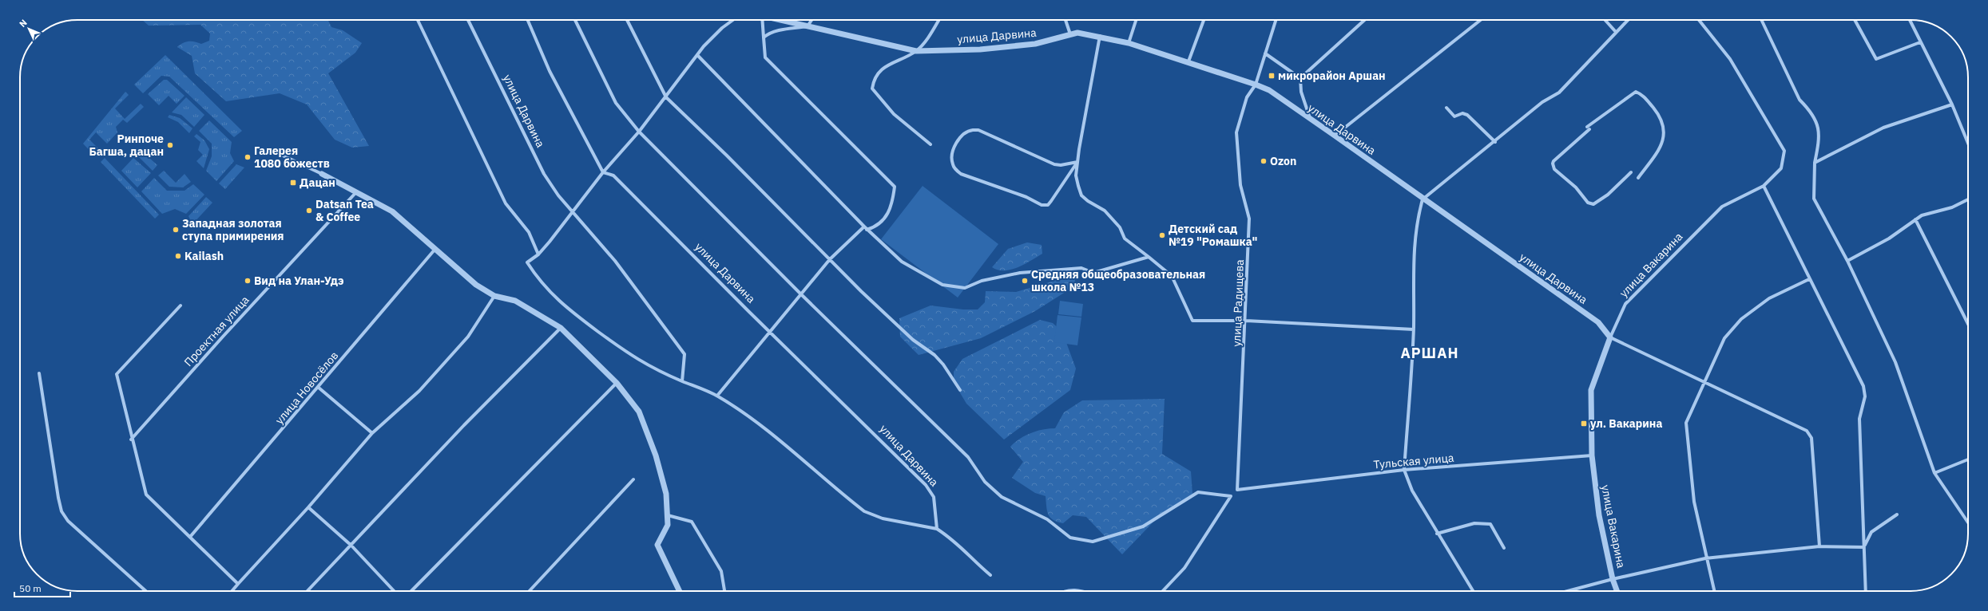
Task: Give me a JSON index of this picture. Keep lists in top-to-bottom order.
{
  "streets": {
    "street": [
      "улица Дарвина",
      "улица Вакарина",
      "улица Радищева",
      "Проектная улица",
      "улица Новосёлов",
      "Тульская улица"
    ]
  },
  "crossings": [
    ["улица Дарвина", "улица Вакарина"],
    ["улица Дарвина", "улица Радищева"],
    ["улица Вакарина", "Тульская улица"],
    ["улица Радищева", "Тульская улица"]
  ],
  "districts": ["АРШАН"],
  "places": {
    "transit": ["микрорайон Аршан", "Дацан", "ул. Вакарина"],
    "other": [
      "Ринпоче Багша, дацан",
      "Галерея 1080 божеств",
      "Ozon",
      "Datsan Tea & Coffee",
      "Западная золотая ступа примирения",
      "Детский сад №19 \"Ромашка\"",
      "Kailash",
      "Вид на Улан-Удэ",
      "Средняя общеобразовательная школа №13"
    ]
  },
  "scale_bar": "50 m",
  "north": "top left"
}
